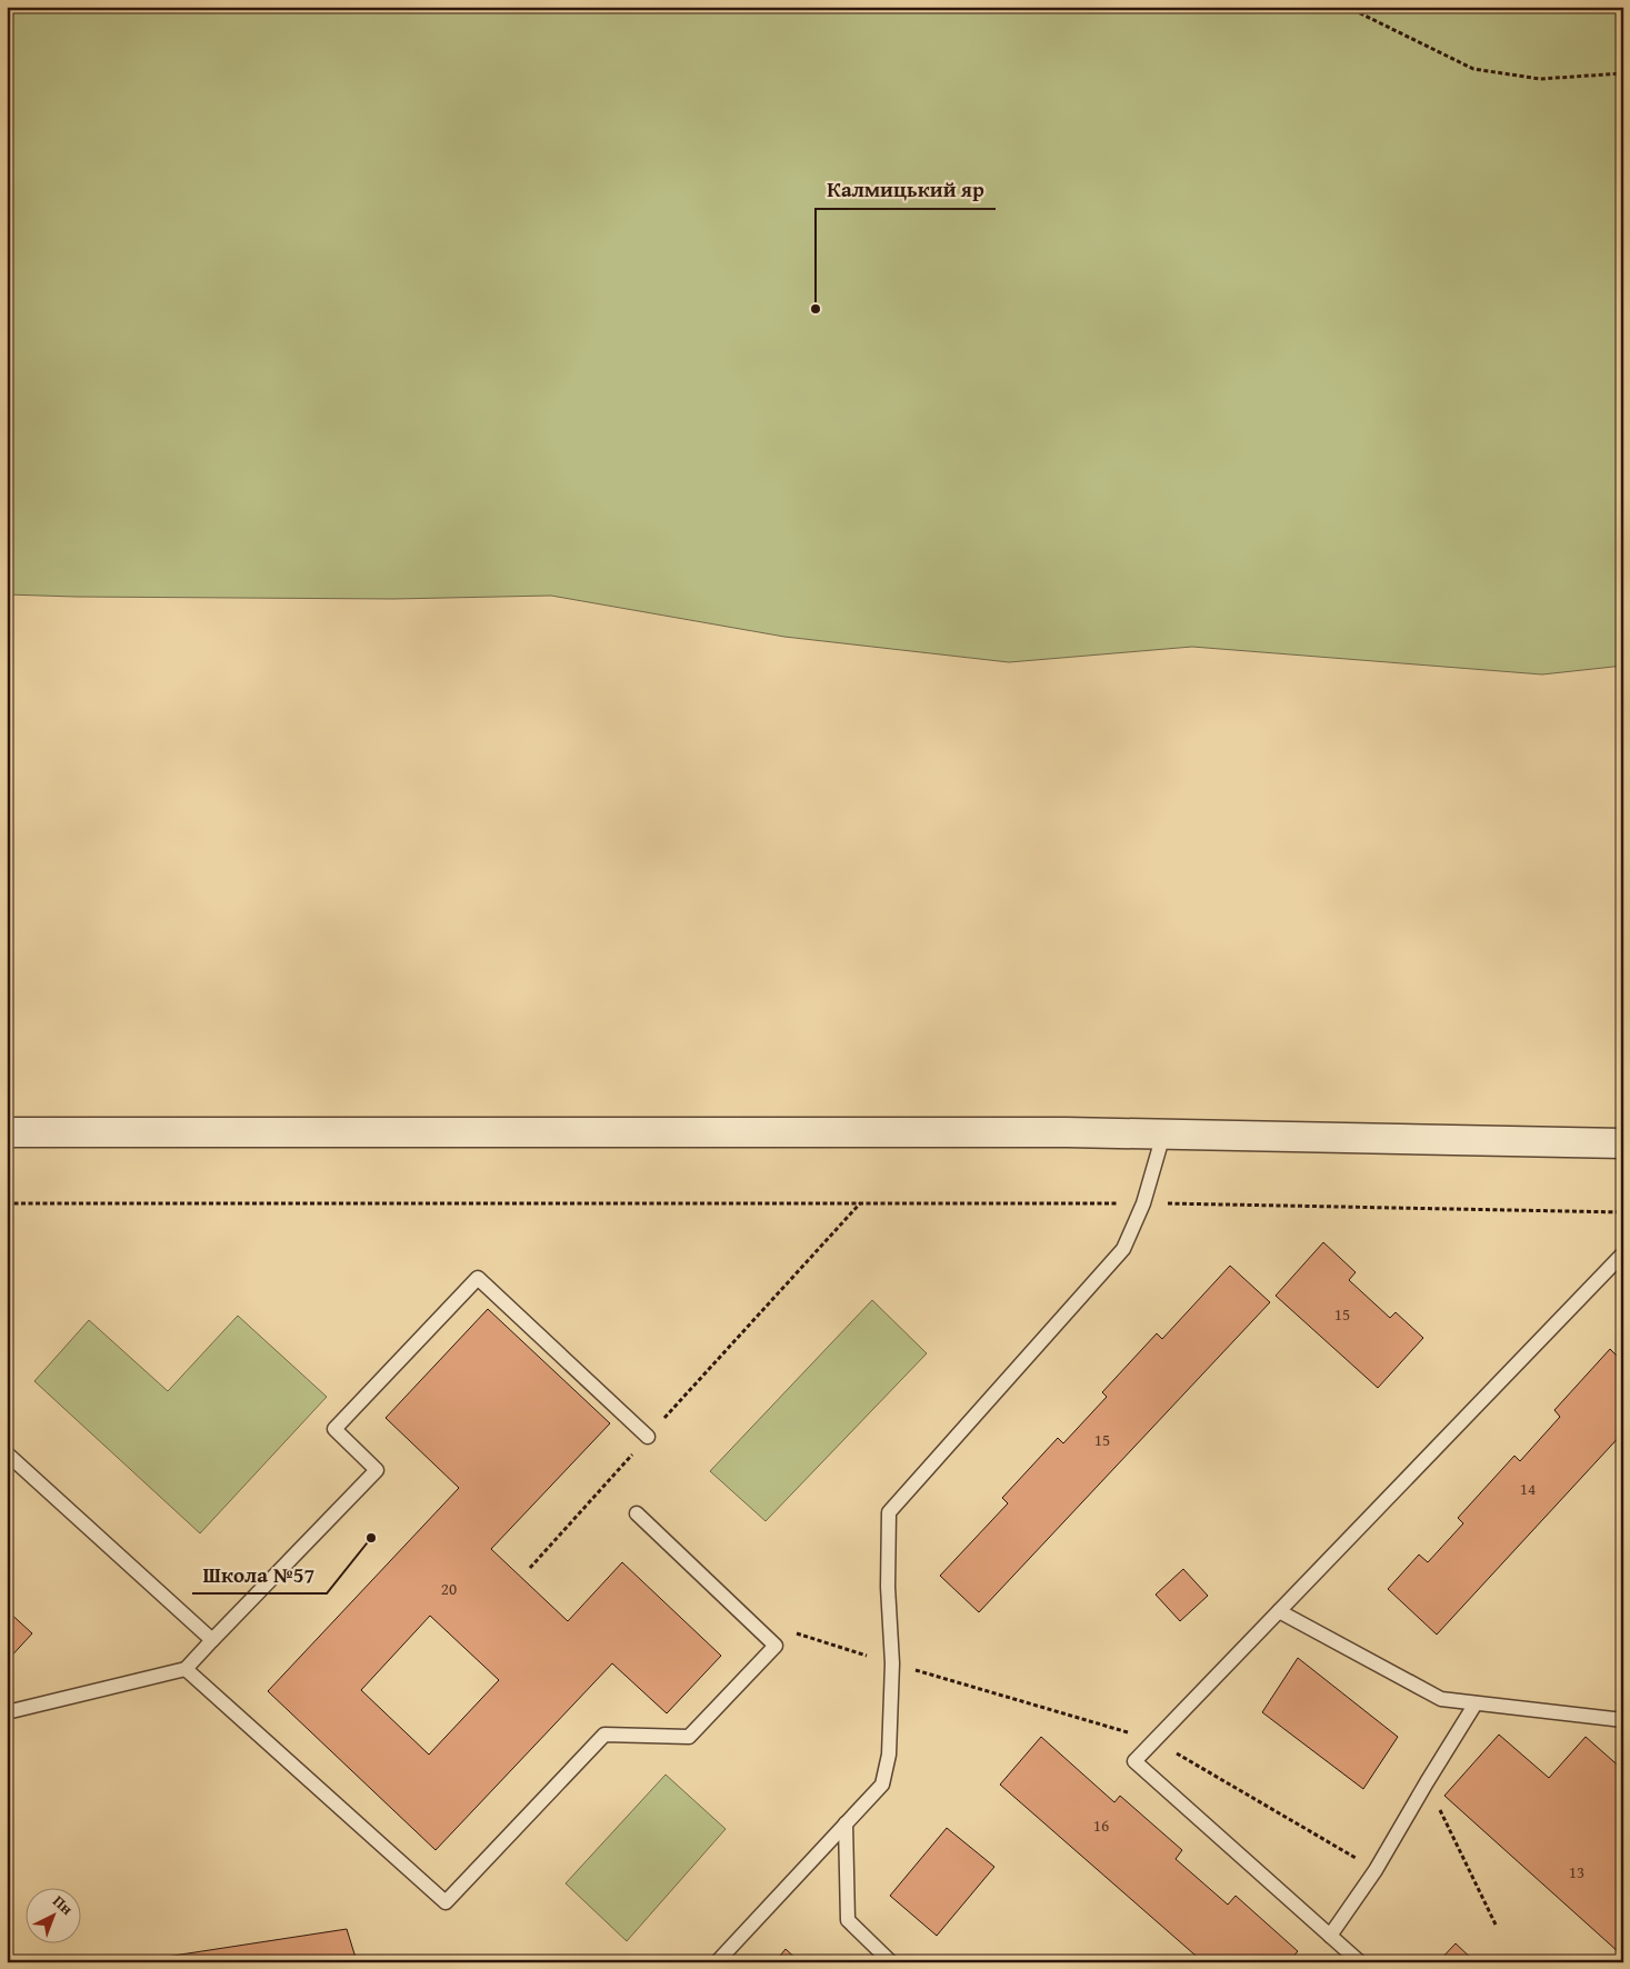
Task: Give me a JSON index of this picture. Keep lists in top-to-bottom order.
{
  "places": ["Калмицький яр", "Школа №57"],
  "house_numbers": [
    "15",
    "15",
    "14",
    "20",
    "16",
    "13"
  ],
  "north": "top right"
}
